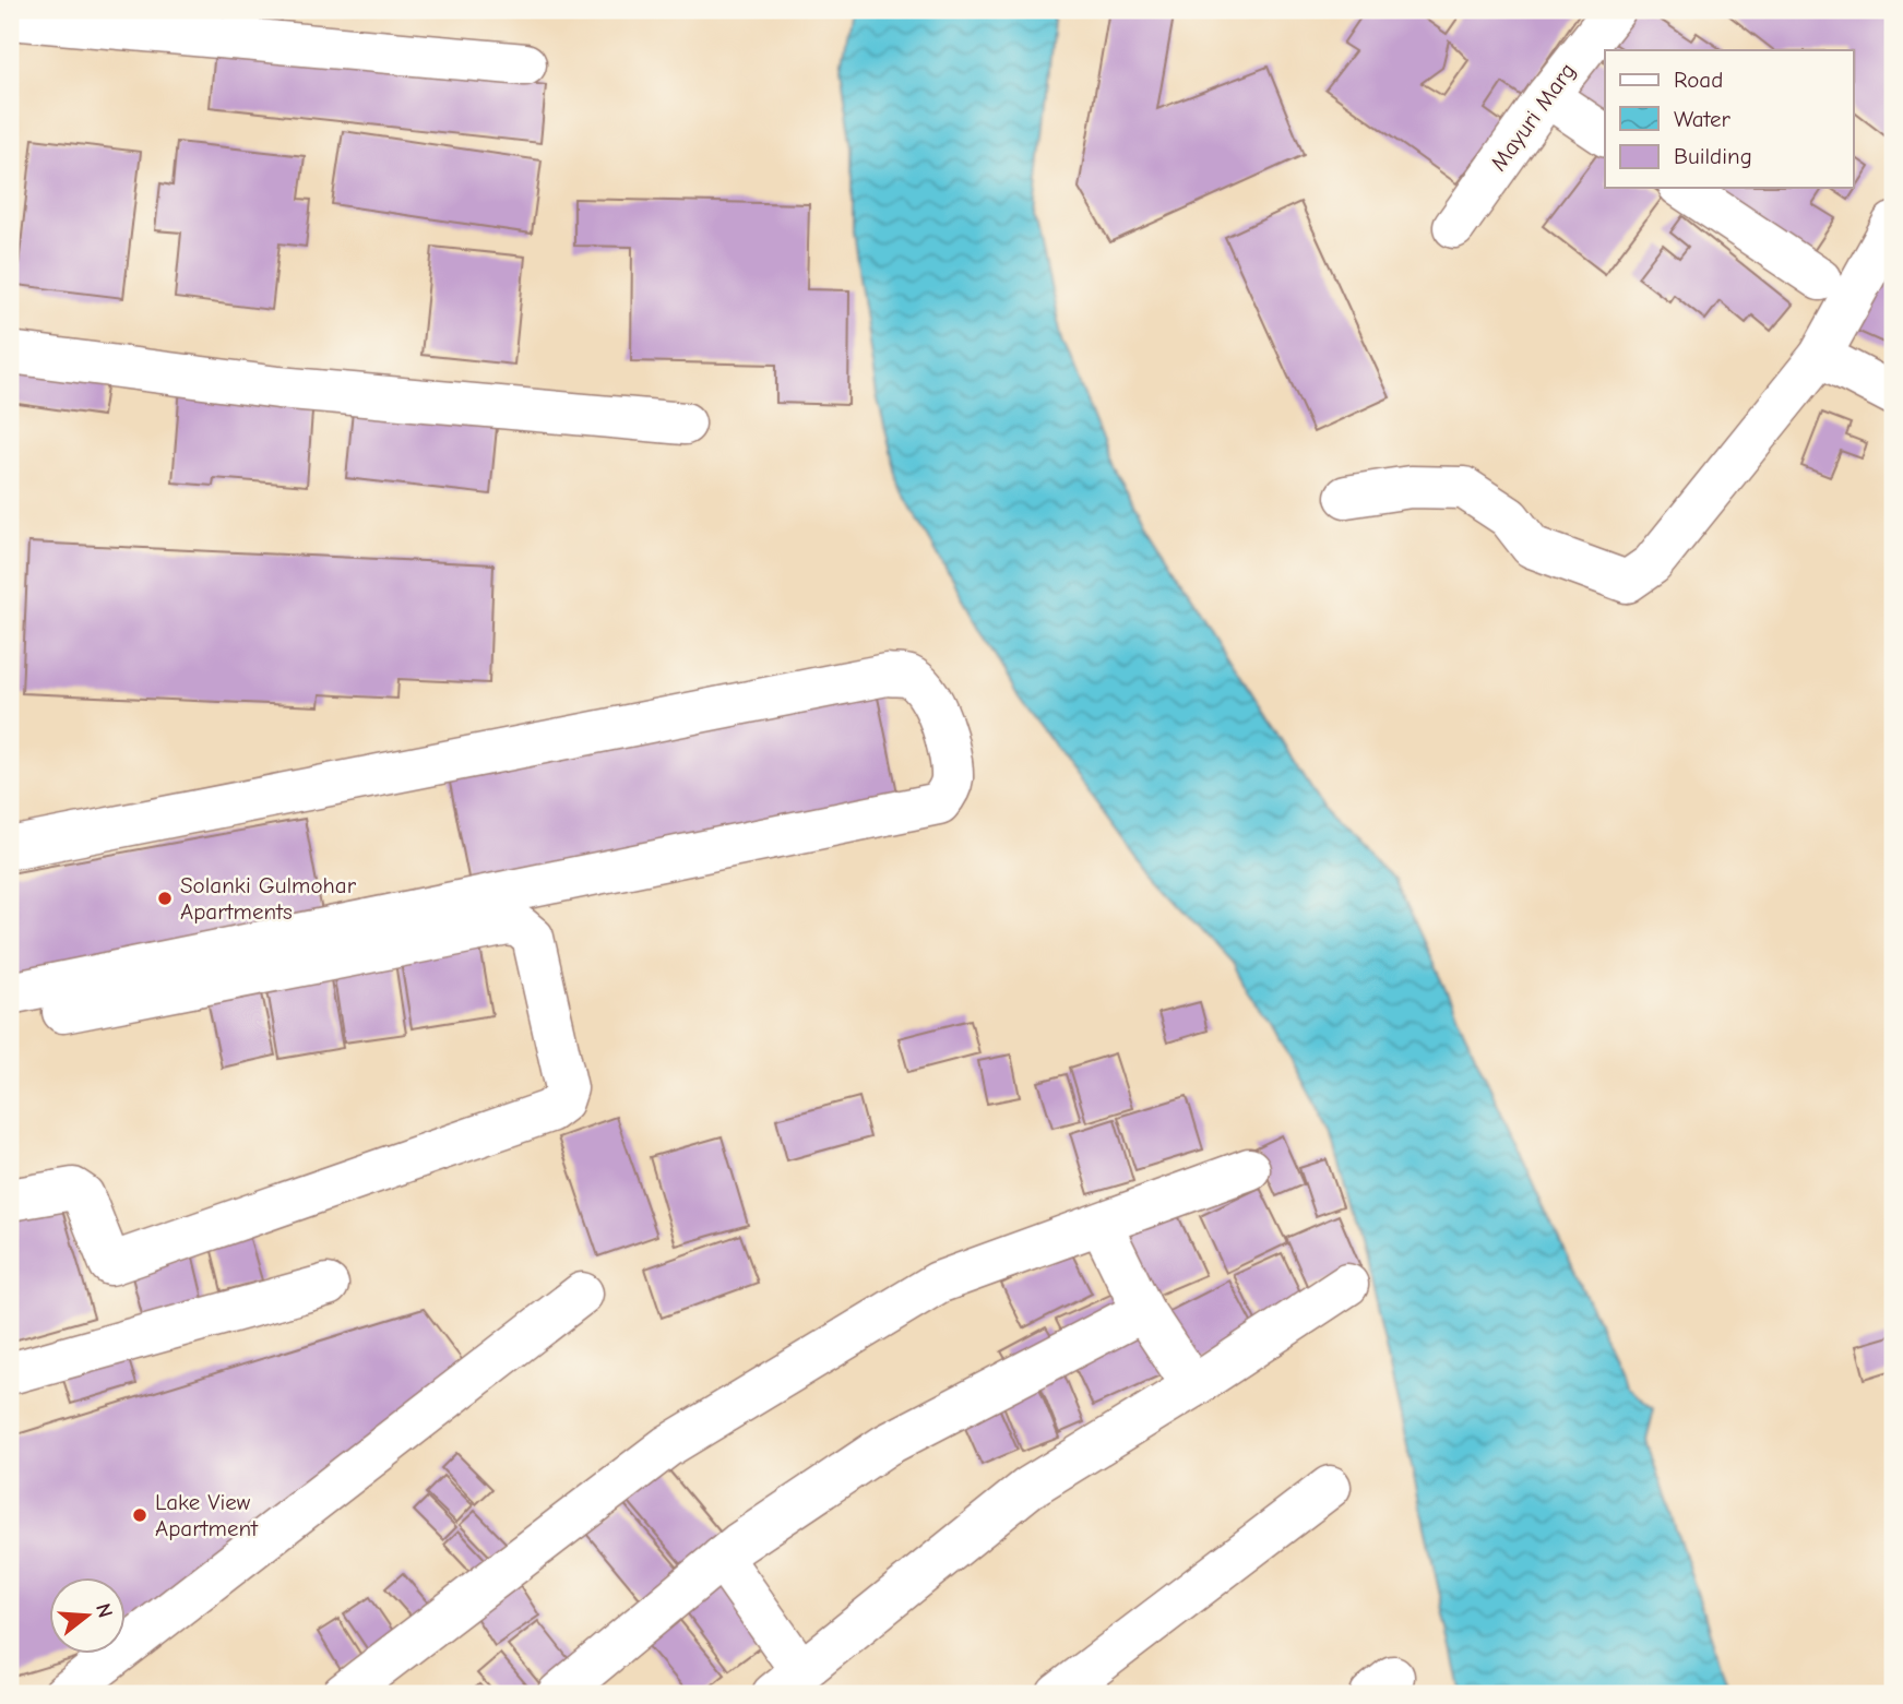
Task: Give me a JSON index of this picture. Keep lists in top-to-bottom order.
{
  "streets": {
    "street": ["Mayuri Marg"]
  },
  "places": ["Solanki Gulmohar Apartments", "Lake View Apartment"],
  "legend": ["Road", "Water", "Building"],
  "north": "right"
}
